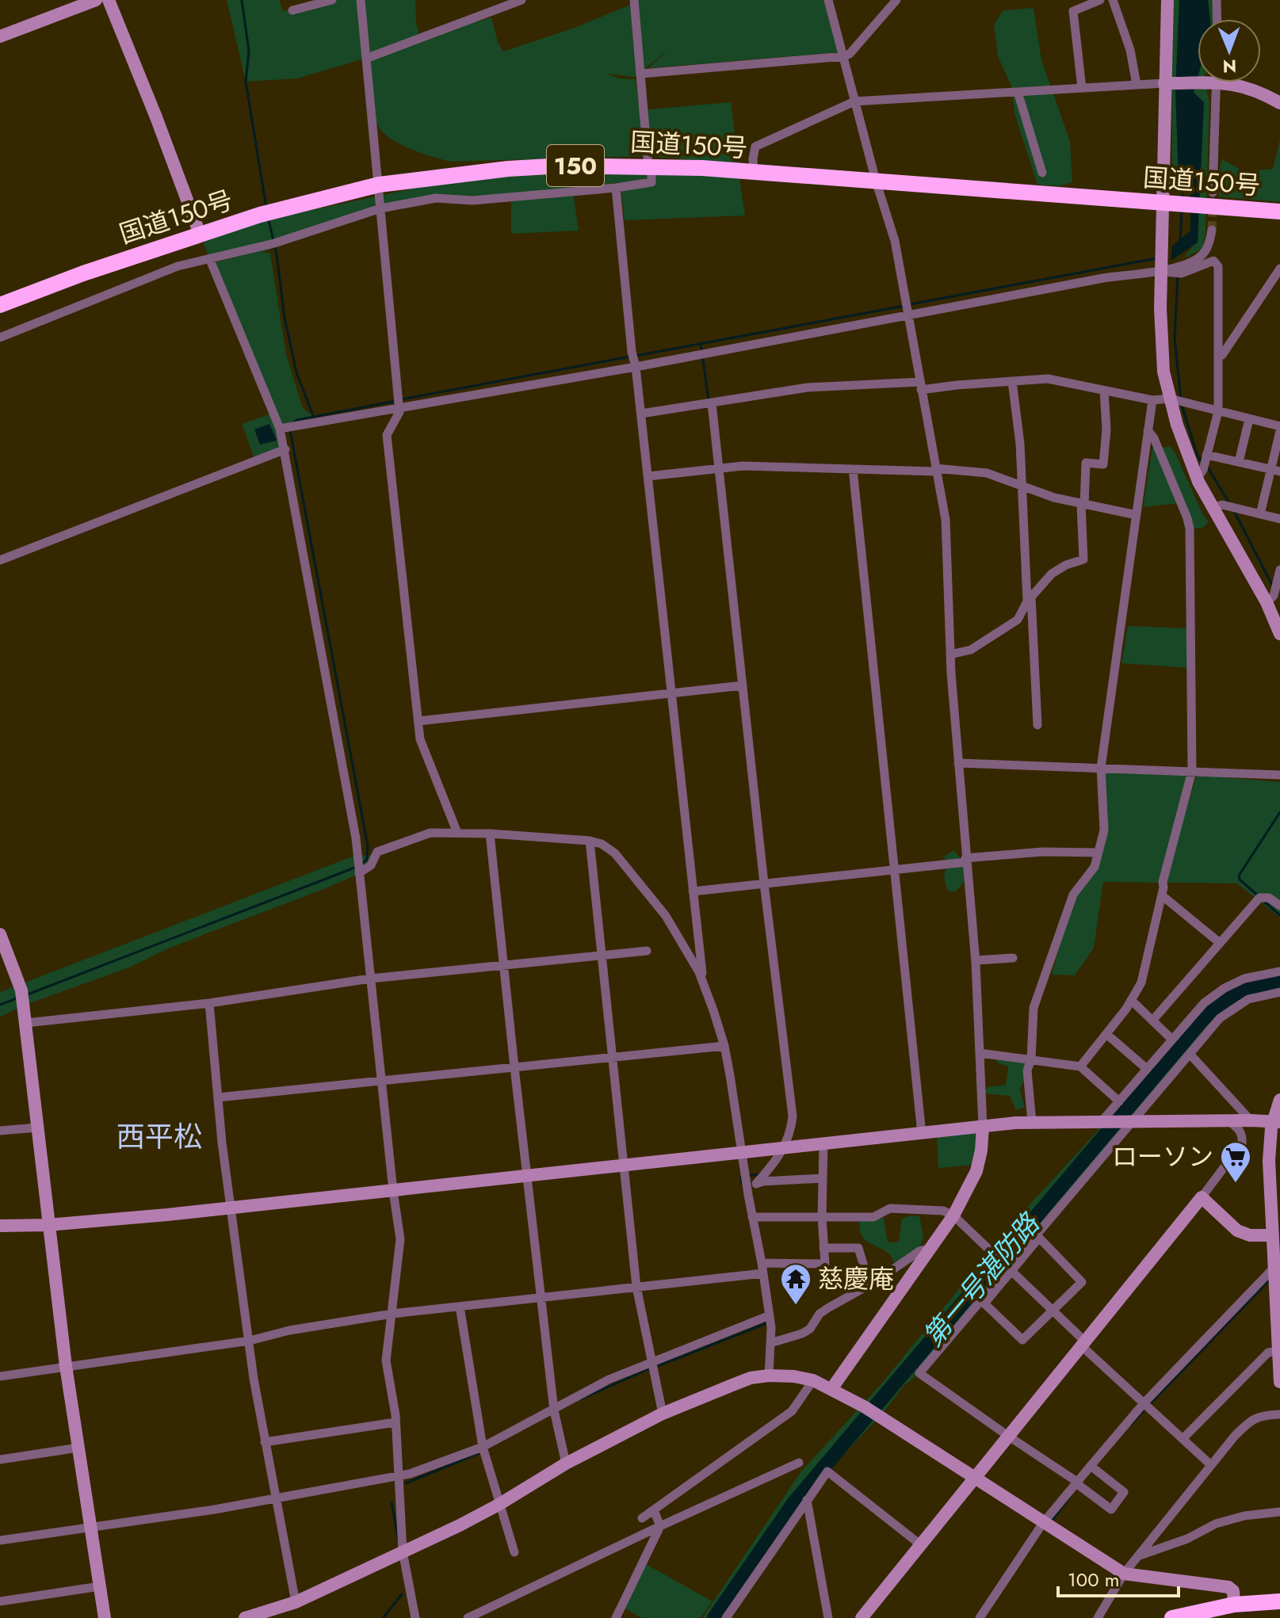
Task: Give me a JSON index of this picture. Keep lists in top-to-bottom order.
{
  "streets": {
    "highway": ["国道150号", "150"]
  },
  "districts": ["西平松"],
  "water": ["第一号湛防路"],
  "places": {
    "supermarket": ["ローソン"],
    "temple": ["慈慶庵"]
  },
  "scale_bar": "100 m",
  "north": "bottom"
}
